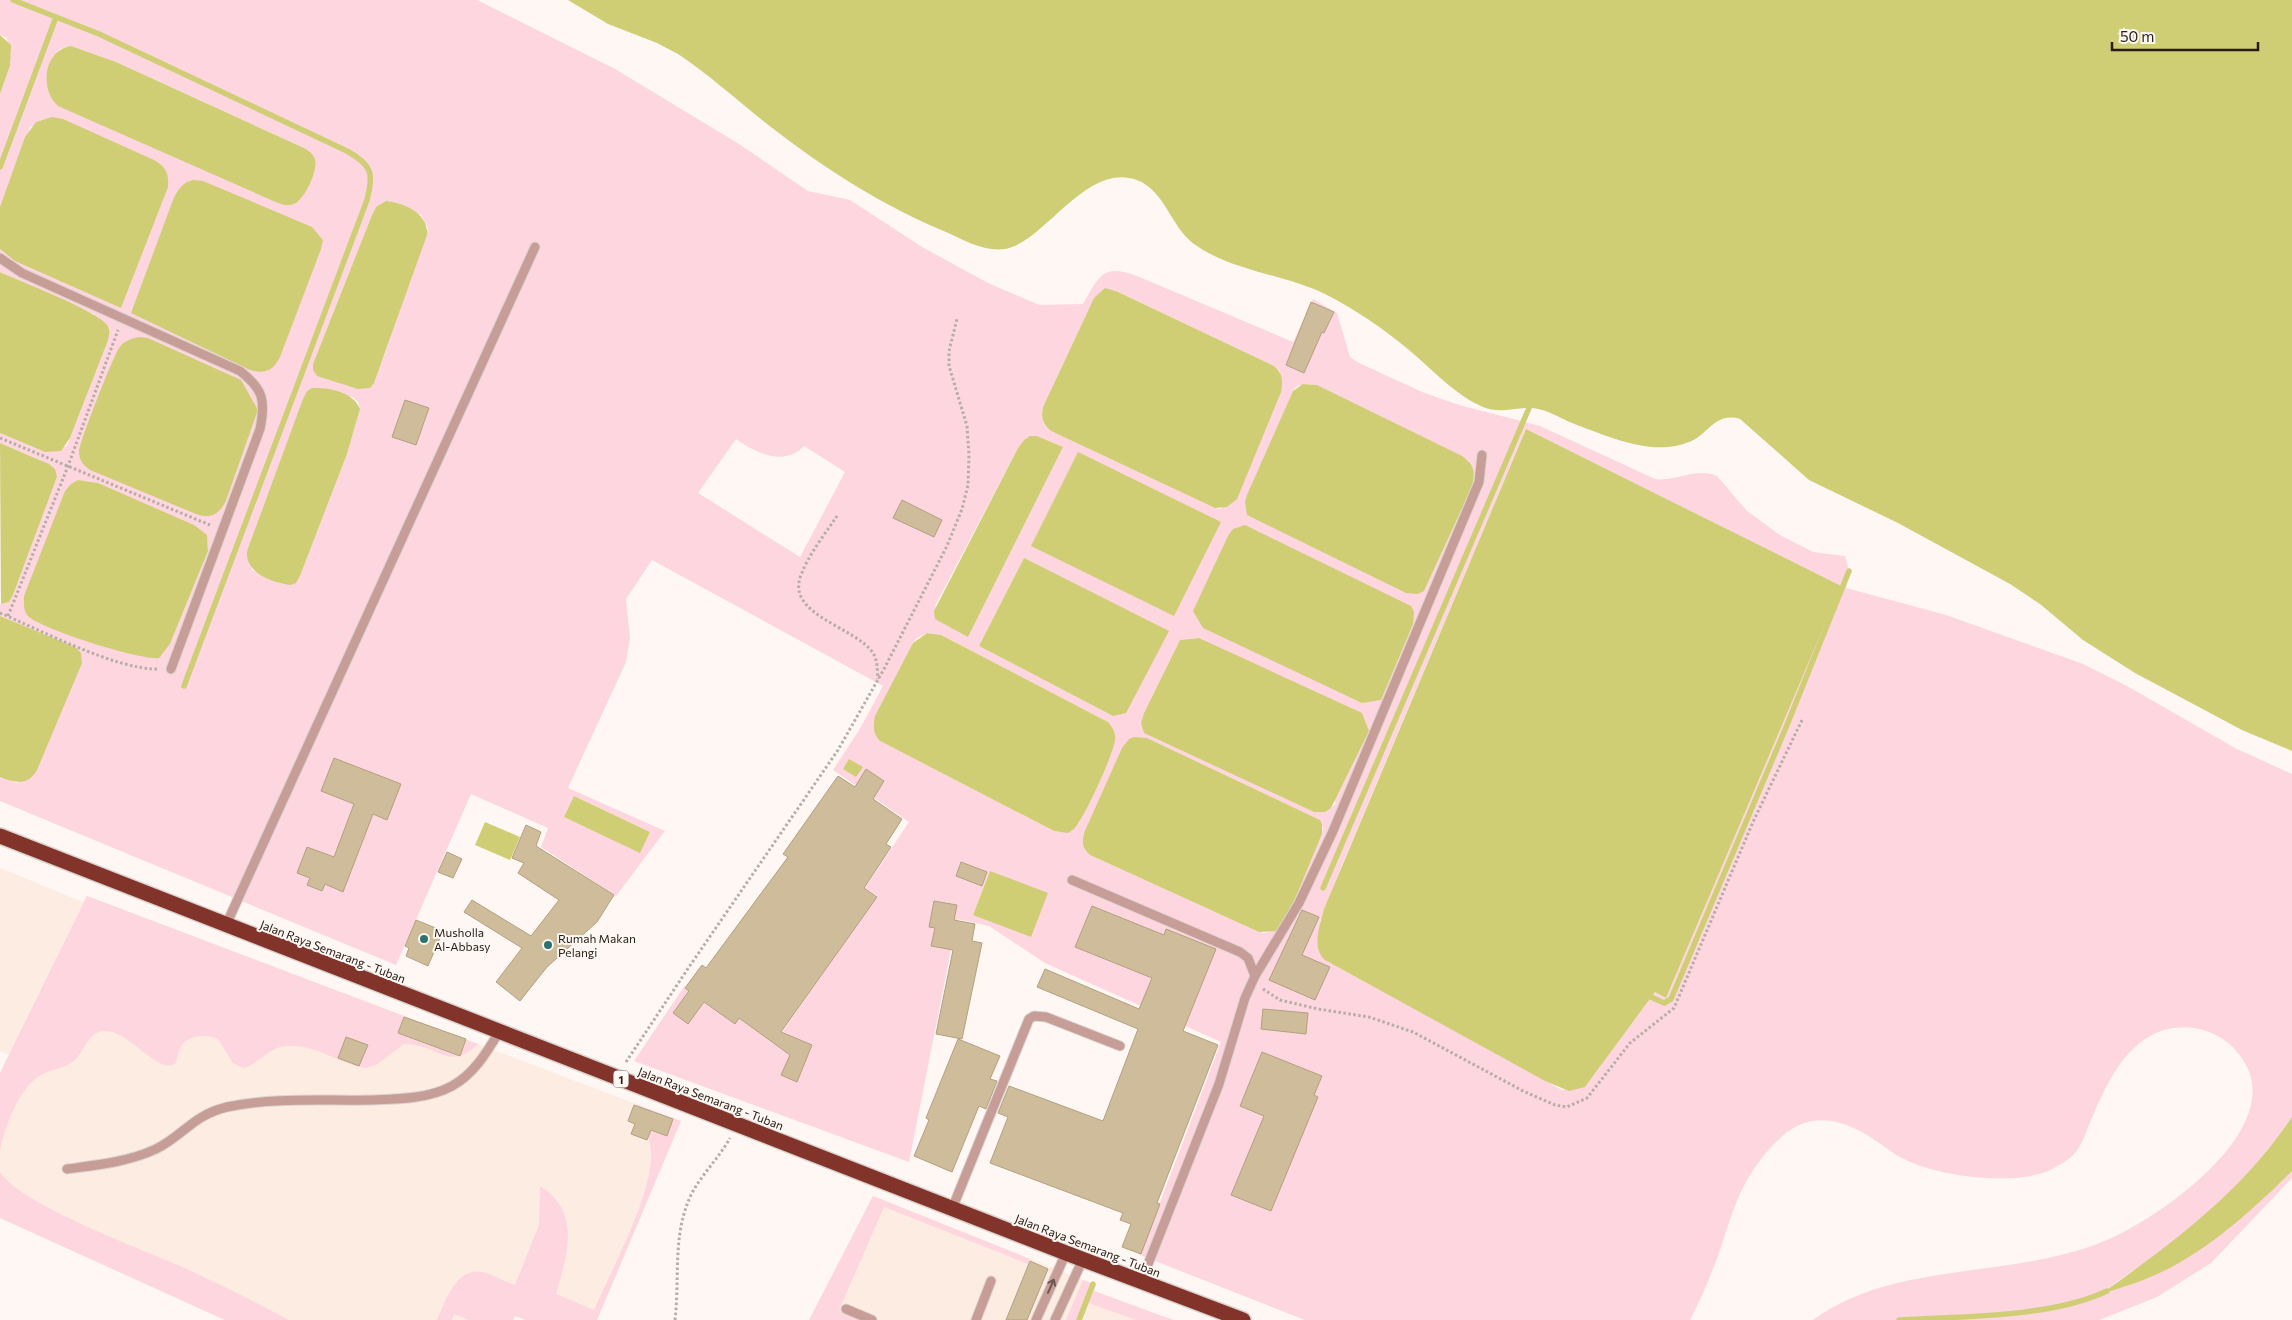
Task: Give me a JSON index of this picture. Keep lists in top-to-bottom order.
{
  "streets": {
    "highway": ["Jalan Raya Semarang - Tuban", "1"]
  },
  "places": ["Musholla Al-Abbasy", "Rumah Makan Pelangi"],
  "scale_bar": "50 m"
}
